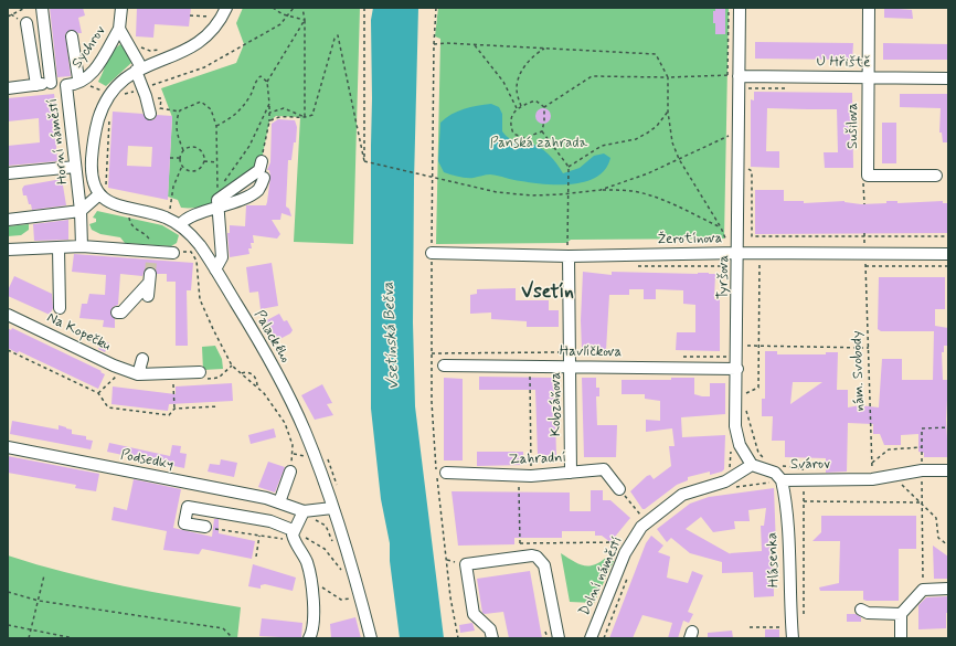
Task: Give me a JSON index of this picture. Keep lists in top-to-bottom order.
{
  "streets": {
    "street": [
      "Sychrov",
      "U Hřiště",
      "Sušilova",
      "Horní náměstí",
      "Žerotínova",
      "Tyršova",
      "Na Kopečku",
      "Palackého",
      "Havlíčkova",
      "Kobzáňova",
      "Zahradní",
      "Podsedky",
      "Svárov",
      "Hlásenka",
      "Dolní náměstí"
    ],
    "path": ["nám. Svobody"]
  },
  "crossings": [
    ["Sychrov", "Horní náměstí"],
    ["U Hřiště", "Sušilova"],
    ["U Hřiště", "Tyršova"],
    ["Žerotínova", "Tyršova"],
    ["Žerotínova", "Kobzáňova"],
    ["Tyršova", "Havlíčkova"],
    ["Tyršova", "Svárov"],
    ["Palackého", "Podsedky"],
    ["Havlíčkova", "Kobzáňova"],
    ["nám. Svobody", "Svárov"],
    ["Kobzáňova", "Zahradní"],
    ["Svárov", "Hlásenka"]
  ],
  "districts": ["Vsetín"],
  "water": ["Vsetínská Bečva"],
  "parks": ["Panská zahrada"]
}
